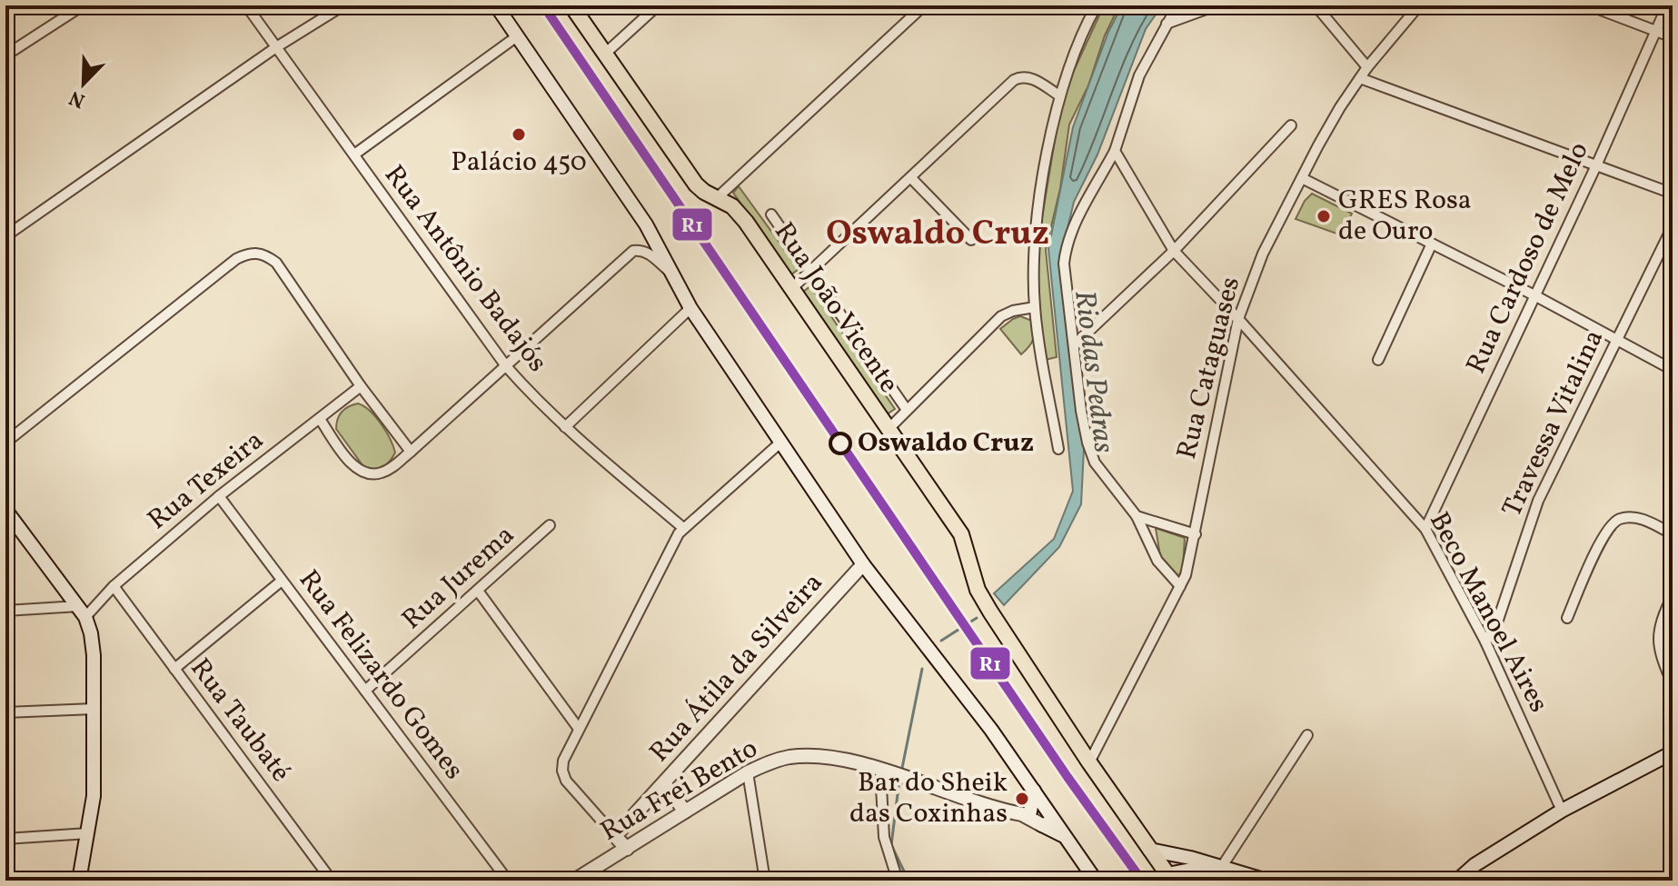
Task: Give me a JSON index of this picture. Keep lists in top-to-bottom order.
{
  "streets": {
    "main road": ["Rua João Vicente", "Rua Átila da Silveira", "Rua Frei Bento"],
    "street": [
      "Rua Cardoso de Melo",
      "Rua Antônio Badajós",
      "Rua Cataguases",
      "Travessa Vitalina",
      "Rua Texeira",
      "Rua Jurema",
      "Beco Manoel Aires",
      "Rua Felizardo Gomes",
      "Rua Taubaté"
    ]
  },
  "crossings": [
    ["Rua Cardoso de Melo", "Beco Manoel Aires"],
    ["Rua João Vicente", "Rua Cataguases"],
    ["Rua Cataguases", "Beco Manoel Aires"],
    ["Travessa Vitalina", "Beco Manoel Aires"],
    ["Rua Texeira", "Rua Felizardo Gomes"],
    ["Rua Texeira", "Rua Taubaté"],
    ["Rua Jurema", "Rua Felizardo Gomes"]
  ],
  "districts": ["Oswaldo Cruz"],
  "water": ["Rio das Pedras"],
  "places": [
    "Palácio 450",
    "GRES Rosa de Ouro",
    "Oswaldo Cruz",
    "Bar do Sheik das Coxinhas"
  ],
  "lines": ["transit line R1"],
  "north": "bottom left"
}
